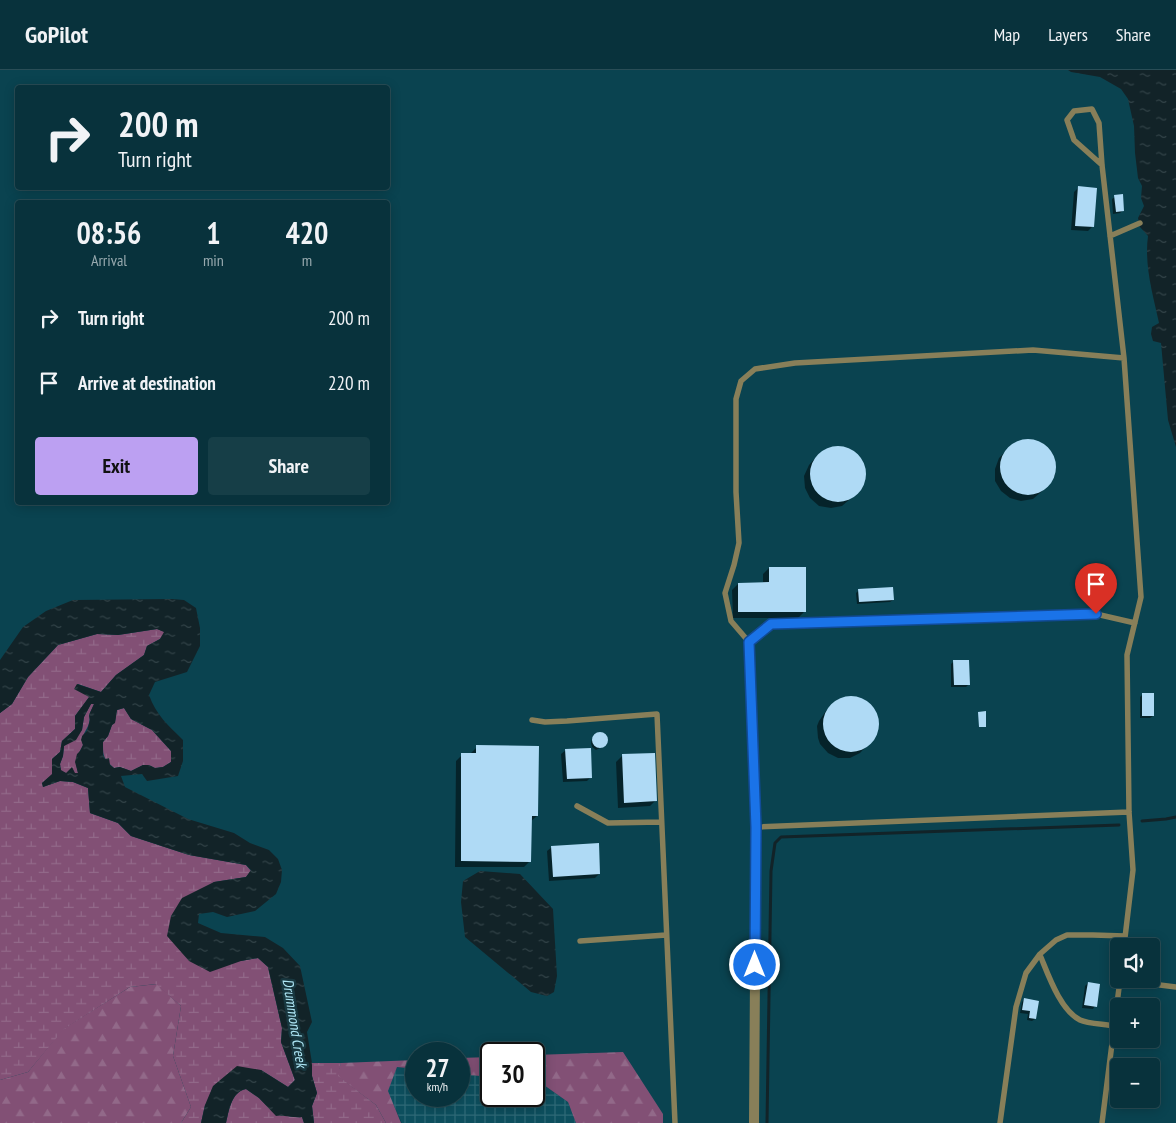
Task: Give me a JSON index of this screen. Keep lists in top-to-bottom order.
{
  "water": ["Drummond Creek"],
  "page": {
    "header": "GoPilot",
    "nav": ["Map", "Layers", "Share"],
    "turn": ["200 m", "Turn right"],
    "eta": [
      "08:56",
      "Arrival",
      "1",
      "min",
      "420",
      "m"
    ],
    "list": [
      {
        "name": "Turn right",
        "value": "200 m"
      },
      {
        "name": "Arrive at destination",
        "value": "220 m"
      }
    ],
    "buttons": ["Exit", "Share"],
    "map_buttons": ["+", "−"],
    "speed": "27 km/h",
    "limit": "30"
  }
}
